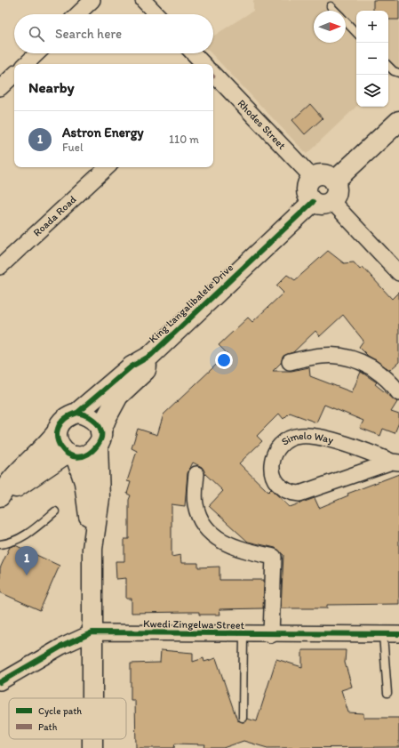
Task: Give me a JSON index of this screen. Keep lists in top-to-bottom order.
{
  "streets": {
    "street": [
      "Rhodes Street",
      "Roada Road",
      "King Langalibalele Drive",
      "Simelo Way",
      "Kwedi Zingelwa Street"
    ]
  },
  "crossings": [
    ["Rhodes Street", "King Langalibalele Drive"],
    ["King Langalibalele Drive", "Kwedi Zingelwa Street"]
  ],
  "legend": ["Cycle path", "Path"],
  "north": "right",
  "page": {
    "map_buttons": ["+", "−"],
    "search": "Search here",
    "heading": "Nearby",
    "list": [
      {
        "mark": "1",
        "name": "Astron Energy",
        "note": "Fuel",
        "value": "110 m"
      }
    ],
    "pins": "1"
  }
}
